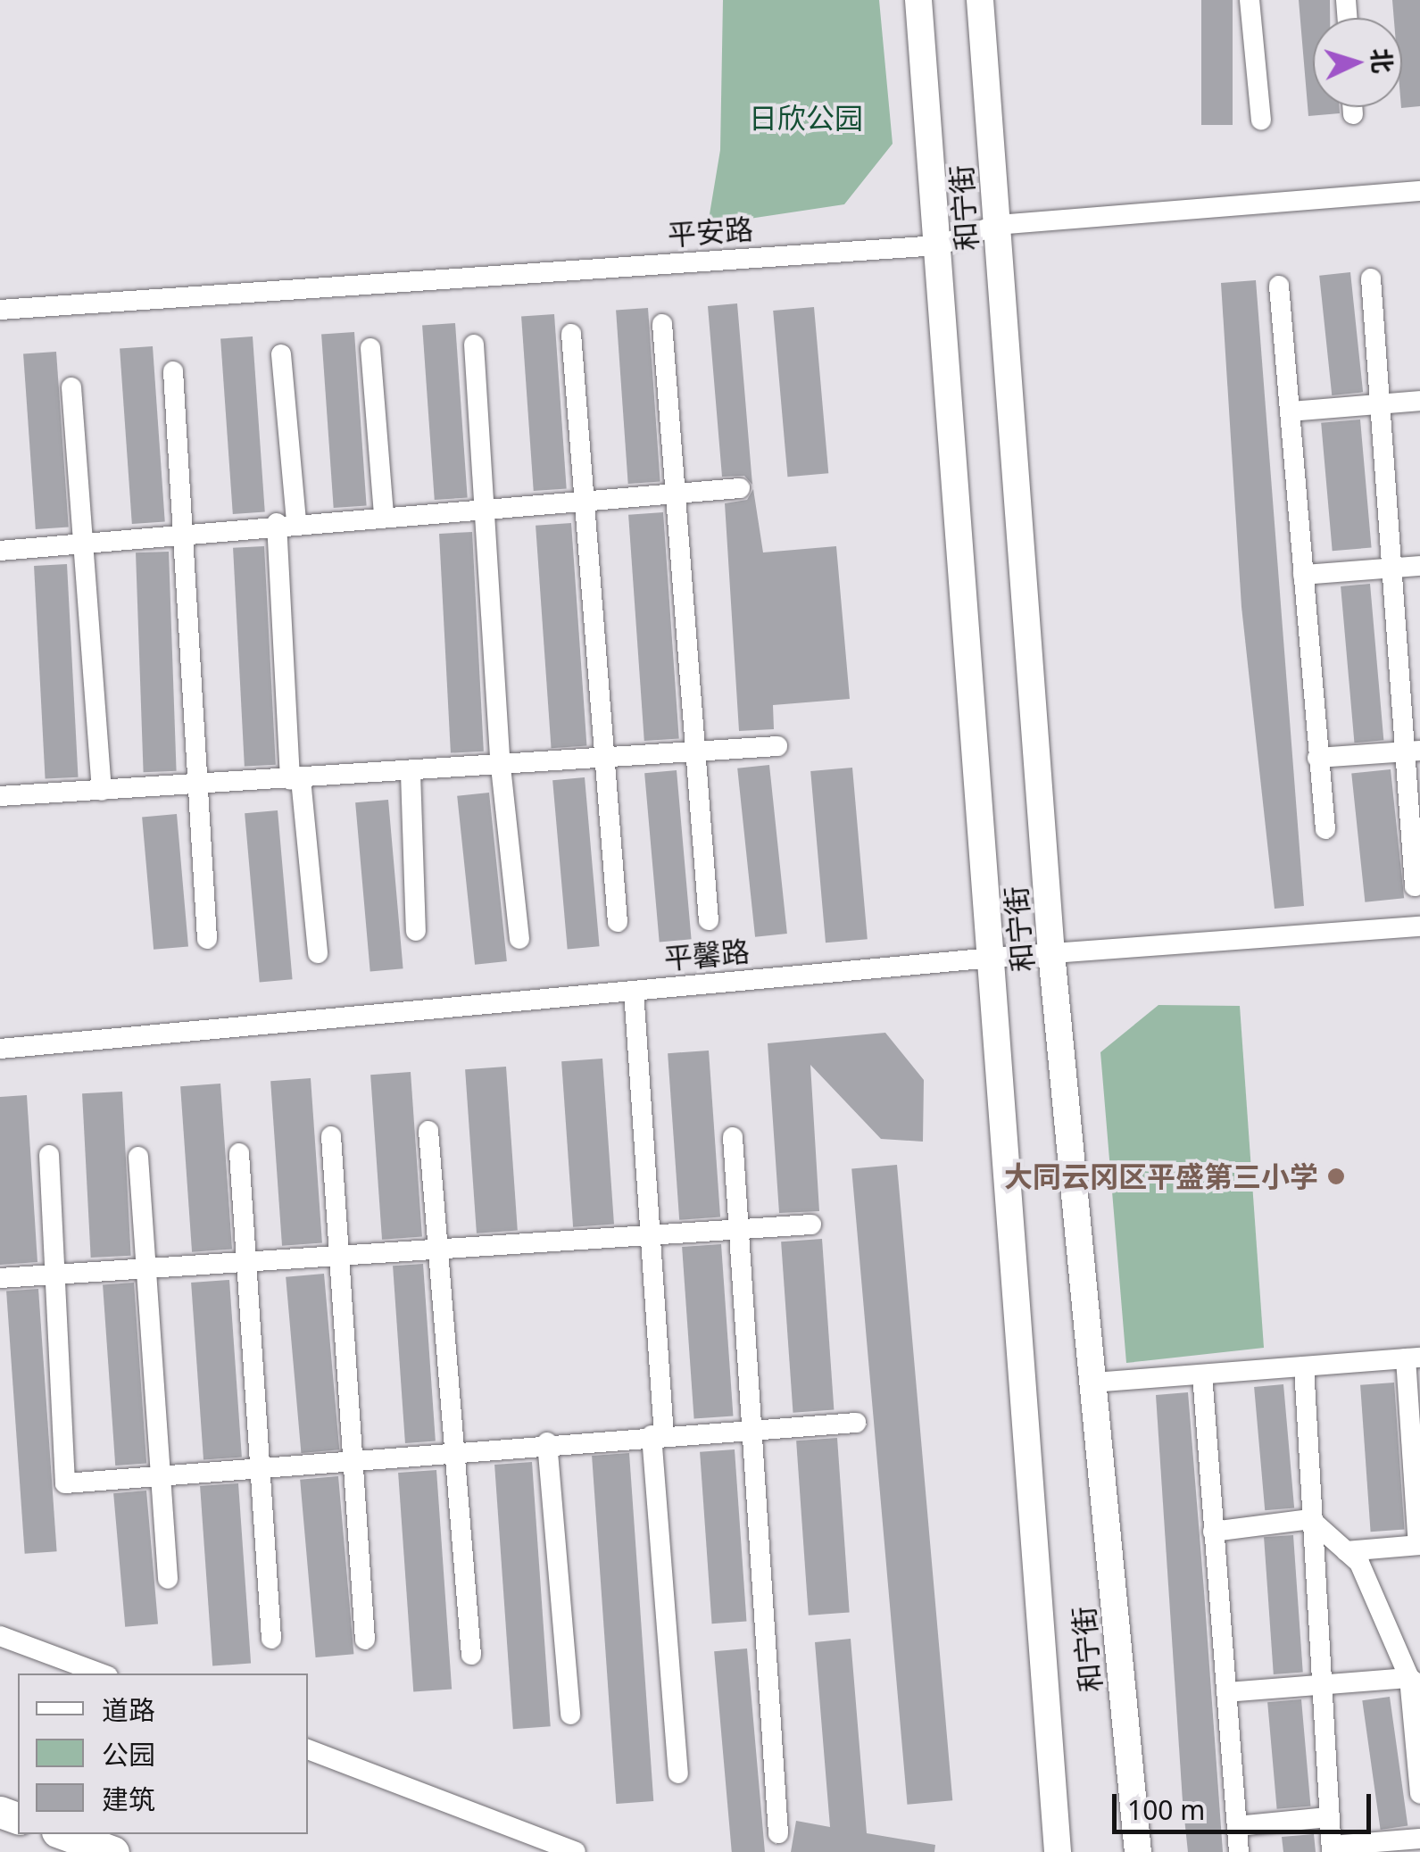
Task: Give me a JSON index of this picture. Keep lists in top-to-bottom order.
{
  "streets": {
    "main road": ["和宁街"],
    "street": ["平安路", "平馨路"]
  },
  "crossings": [
    ["和宁街", "平安路"],
    ["和宁街", "平馨路"]
  ],
  "parks": ["日欣公园"],
  "places": ["大同云冈区平盛第三小学"],
  "legend": ["道路", "公园", "建筑"],
  "scale_bar": "100 m",
  "north": "right"
}
